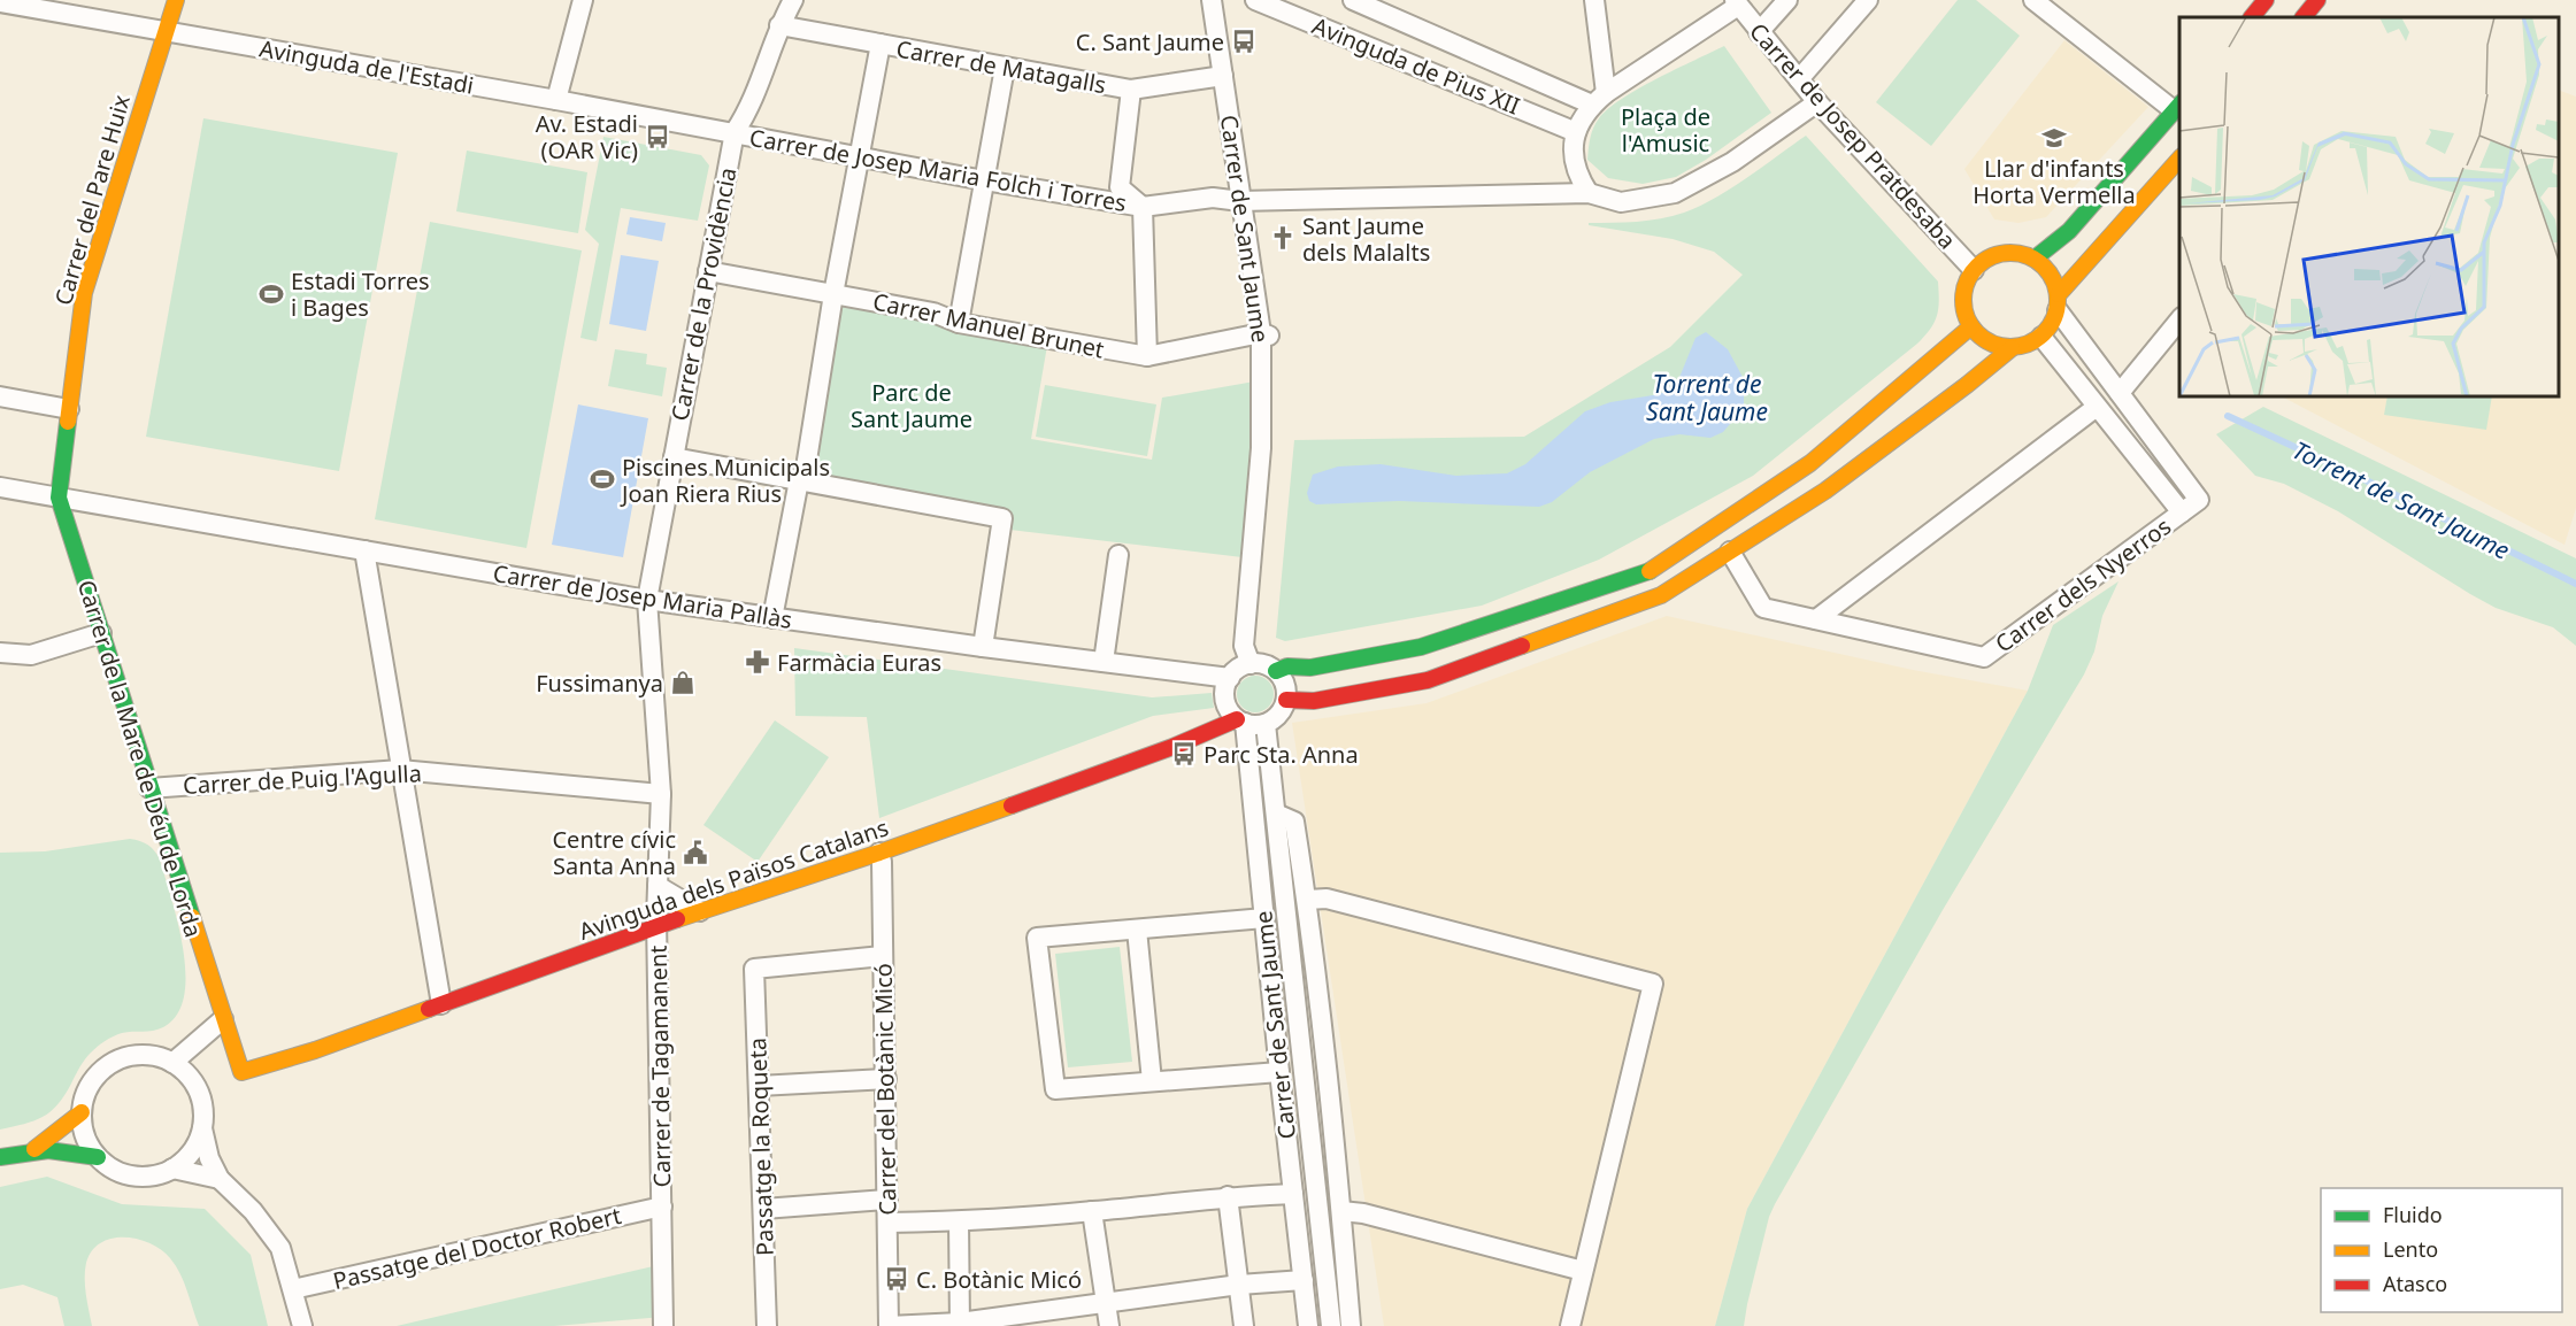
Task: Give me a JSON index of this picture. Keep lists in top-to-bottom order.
{
  "streets": {
    "street": [
      "Avinguda de Pius XII",
      "Avinguda de l'Estadi",
      "Carrer de Matagalls",
      "Carrer de Josep Pratdesaba",
      "Carrer de Josep Maria Folch i Torres",
      "Carrer del Pare Huix",
      "Carrer de Sant Jaume",
      "Carrer de la Providència",
      "Carrer Manuel Brunet",
      "Carrer dels Nyerros",
      "Carrer de Josep Maria Pallàs",
      "Carrer de la Mare de Déu de Lorda",
      "Carrer de Puig l'Agulla",
      "Avinguda dels Països Catalans",
      "Carrer de Tagamanent",
      "Carrer del Botànic Micó",
      "Passatge la Roqueta",
      "Passatge del Doctor Robert"
    ]
  },
  "crossings": [
    ["Avinguda de l'Estadi", "Carrer de Josep Maria Folch i Torres"],
    ["Avinguda de l'Estadi", "Carrer del Pare Huix"],
    ["Avinguda de l'Estadi", "Carrer de la Providència"],
    ["Carrer de Matagalls", "Carrer de Sant Jaume"],
    ["Carrer de Matagalls", "Carrer de la Providència"],
    ["Carrer de Josep Maria Folch i Torres", "Carrer de Sant Jaume"],
    ["Carrer de Josep Maria Folch i Torres", "Carrer de la Providència"],
    ["Carrer del Pare Huix", "Carrer de Josep Maria Pallàs"],
    ["Carrer del Pare Huix", "Carrer de la Mare de Déu de Lorda"],
    ["Carrer de Sant Jaume", "Carrer Manuel Brunet"],
    ["Carrer de Sant Jaume", "Carrer de Josep Maria Pallàs"],
    ["Carrer de Sant Jaume", "Avinguda dels Països Catalans"],
    ["Carrer de la Providència", "Carrer Manuel Brunet"],
    ["Carrer de la Providència", "Carrer de Josep Maria Pallàs"],
    ["Carrer de la Providència", "Carrer de Tagamanent"],
    ["Carrer de Josep Maria Pallàs", "Carrer de la Mare de Déu de Lorda"],
    ["Carrer de Josep Maria Pallàs", "Avinguda dels Països Catalans"],
    ["Carrer de Josep Maria Pallàs", "Carrer de Tagamanent"],
    ["Carrer de la Mare de Déu de Lorda", "Carrer de Puig l'Agulla"],
    ["Carrer de la Mare de Déu de Lorda", "Avinguda dels Països Catalans"],
    ["Carrer de Puig l'Agulla", "Carrer de Tagamanent"],
    ["Avinguda dels Països Catalans", "Carrer de Tagamanent"],
    ["Avinguda dels Països Catalans", "Carrer del Botànic Micó"],
    ["Carrer de Tagamanent", "Passatge del Doctor Robert"],
    ["Carrer del Botànic Micó", "Passatge la Roqueta"]
  ],
  "water": ["Torrent de Sant Jaume"],
  "parks": ["Plaça de l'Amusic", "Parc de Sant Jaume"],
  "places": {
    "bus stop": [
      "C. Sant Jaume",
      "Av. Estadi (OAR Vic)",
      "Parc Sta. Anna",
      "C. Botànic Micó"
    ],
    "school or university": ["Llar d'infants Horta Vermella"],
    "church": ["Sant Jaume dels Malalts"],
    "sports": ["Estadi Torres i Bages", "Piscines Municipals Joan Riera Rius"],
    "pharmacy": ["Farmàcia Euras"],
    "shop": ["Fussimanya"],
    "public building": ["Centre cívic Santa Anna"]
  },
  "legend": ["Fluido", "Lento", "Atasco"]
}
